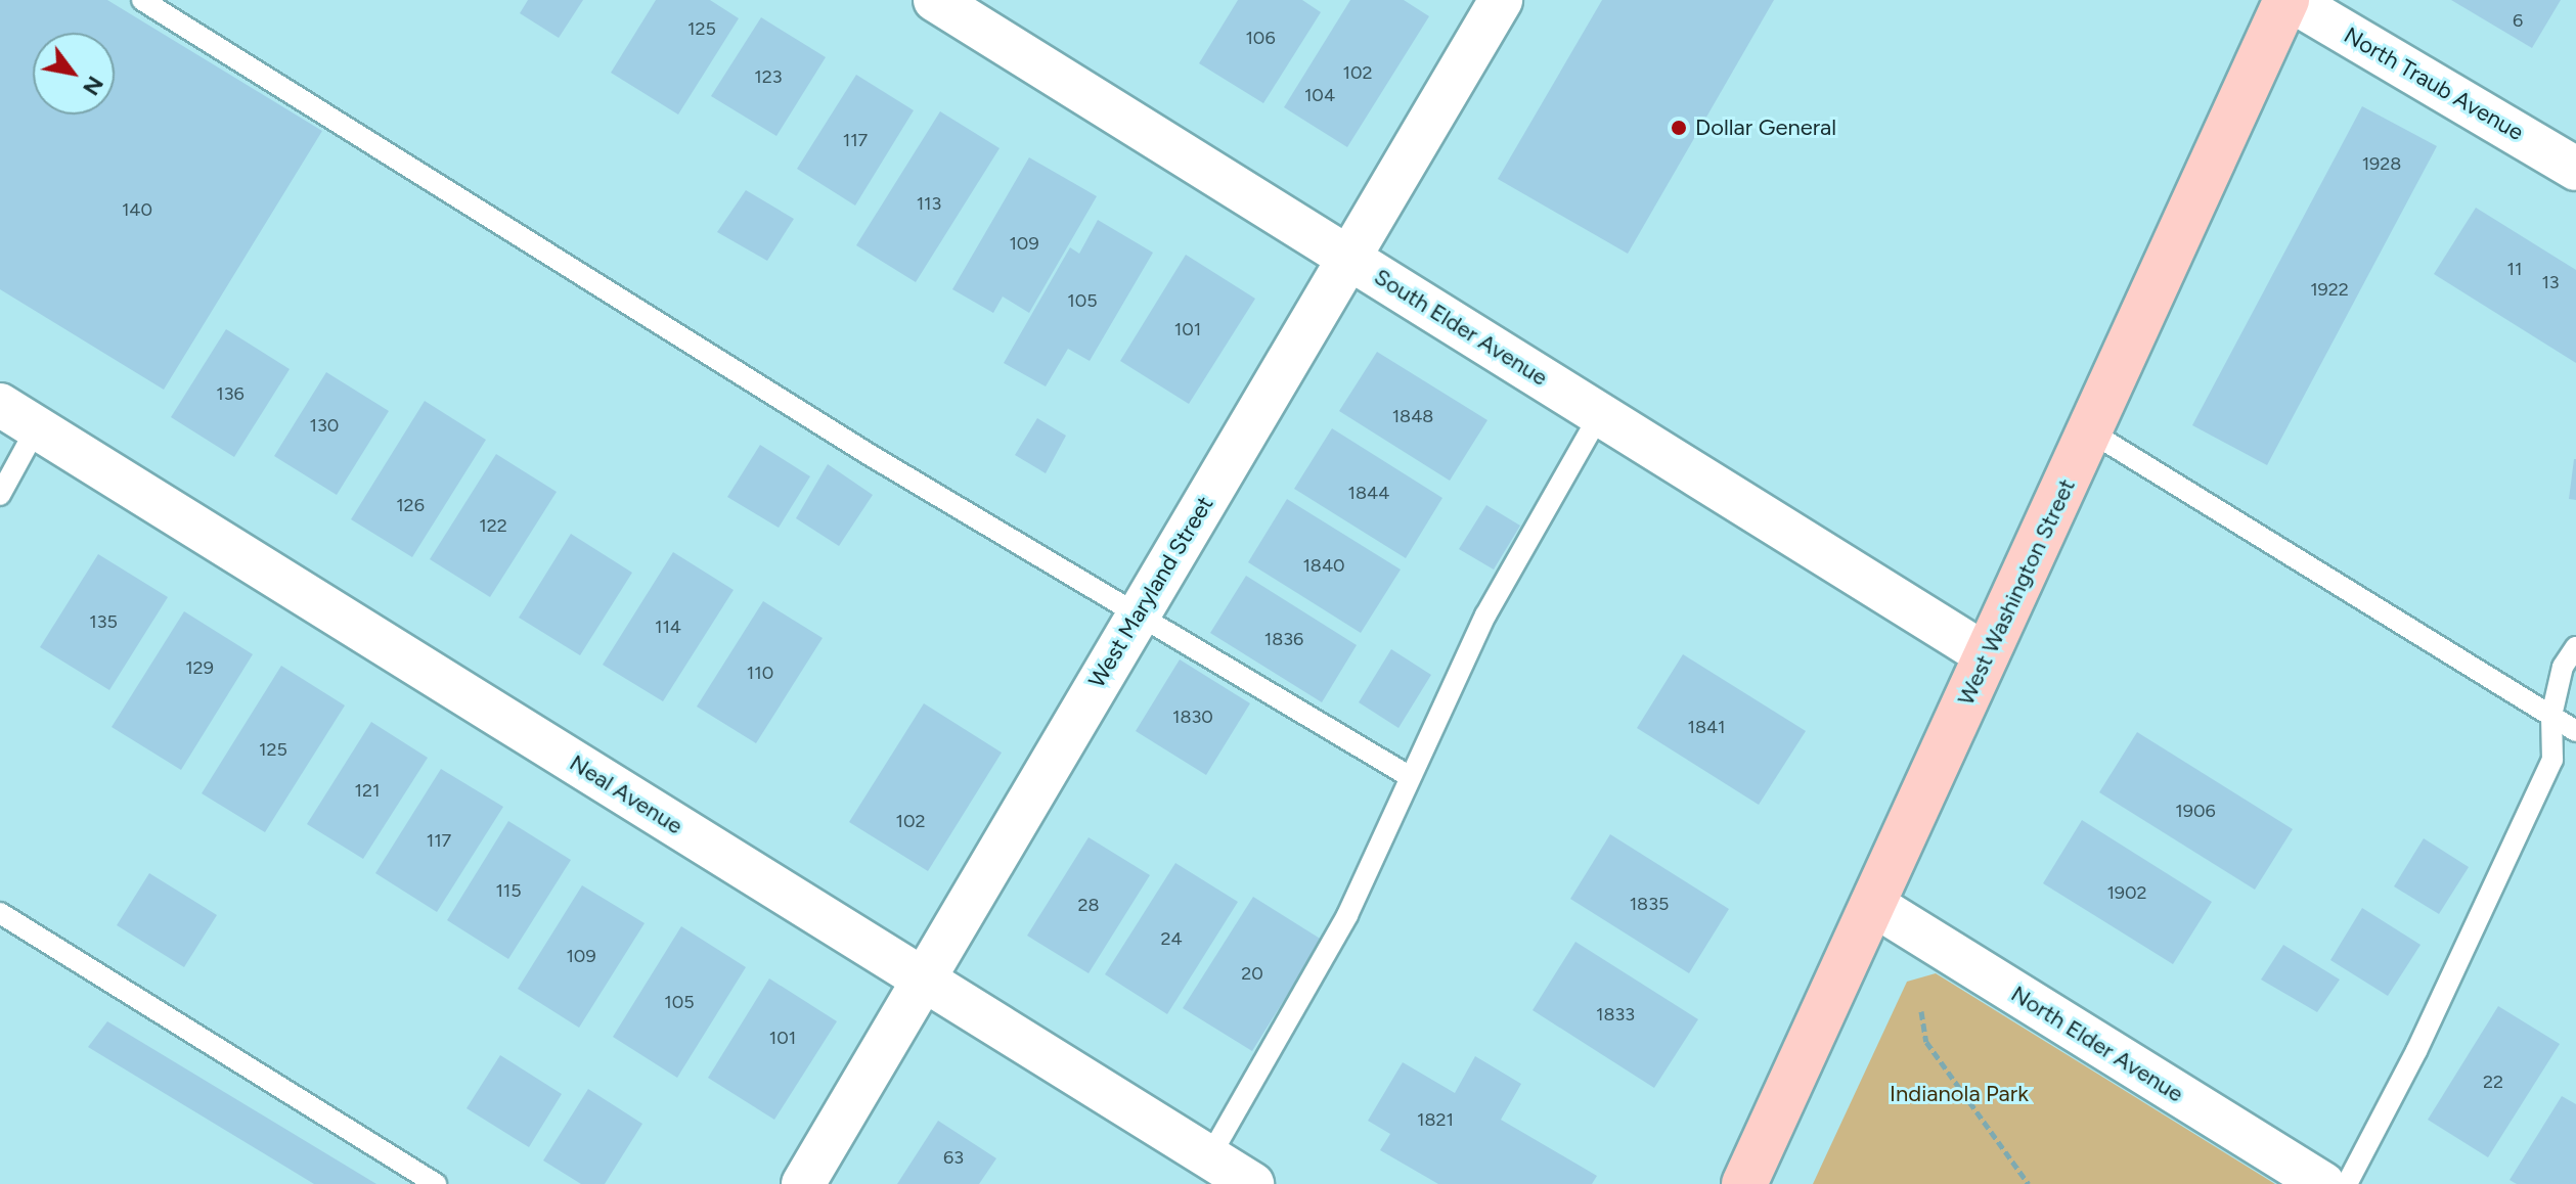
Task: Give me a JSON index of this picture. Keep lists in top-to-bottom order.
{
  "streets": {
    "main road": ["West Washington Street"],
    "street": [
      "North Traub Avenue",
      "South Elder Avenue",
      "West Maryland Street",
      "Neal Avenue",
      "North Elder Avenue"
    ]
  },
  "crossings": [
    ["North Traub Avenue", "West Washington Street"],
    ["South Elder Avenue", "West Maryland Street"],
    ["South Elder Avenue", "West Washington Street"],
    ["West Maryland Street", "Neal Avenue"],
    ["West Washington Street", "North Elder Avenue"]
  ],
  "parks": ["Indianola Park"],
  "places": ["Dollar General"],
  "house_numbers": [
    "6",
    "125",
    "106",
    "102",
    "123",
    "104",
    "117",
    "1928",
    "113",
    "140",
    "109",
    "11",
    "13",
    "1922",
    "105",
    "101",
    "136",
    "1848",
    "130",
    "1844",
    "126",
    "122",
    "1840",
    "135",
    "114",
    "1836",
    "129",
    "110",
    "1830",
    "1841",
    "125",
    "121",
    "1906",
    "102",
    "117",
    "115",
    "1902",
    "1835",
    "28",
    "24",
    "109",
    "20",
    "105",
    "1833",
    "101",
    "22",
    "1821",
    "63"
  ],
  "north": "bottom right"
}
